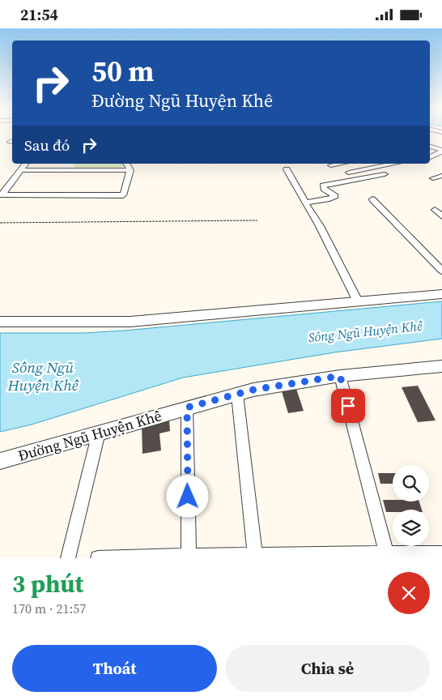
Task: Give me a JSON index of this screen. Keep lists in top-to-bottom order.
{
  "streets": {
    "street": ["Đường Ngũ Huyện Khê"]
  },
  "water": ["Sông Ngũ Huyện Khê"],
  "page": {
    "status": "21:54",
    "turn": ["50 m", "Đường Ngũ Huyện Khê"],
    "then": "Sau đó",
    "heading": ["3 phút", "170 m · 21:57"],
    "buttons": ["Thoát", "Chia sẻ"]
  }
}
